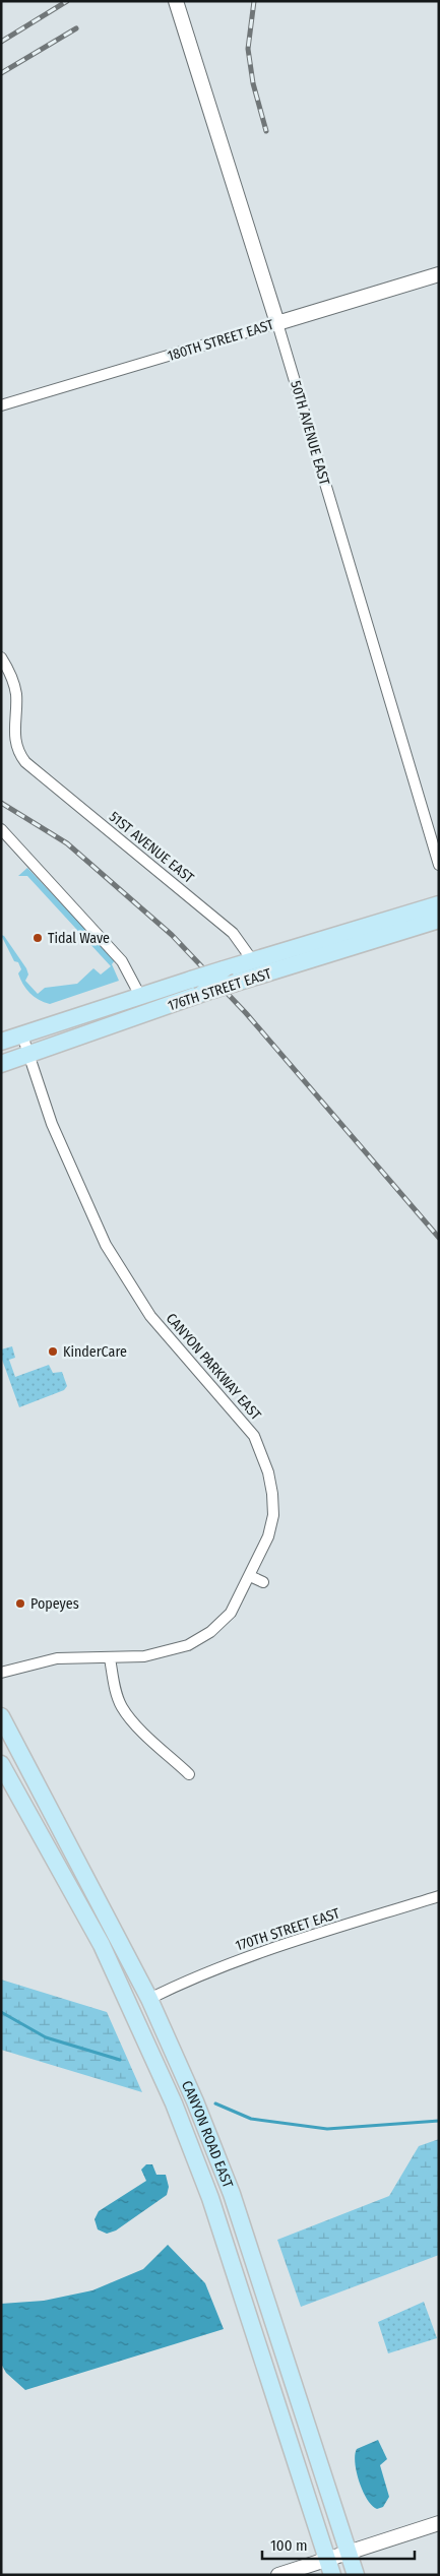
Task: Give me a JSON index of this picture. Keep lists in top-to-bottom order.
{
  "streets": {
    "main road": ["176TH STREET EAST", "CANYON ROAD EAST"],
    "street": [
      "180TH STREET EAST",
      "50TH AVENUE EAST",
      "51ST AVENUE EAST",
      "CANYON PARKWAY EAST",
      "170TH STREET EAST"
    ]
  },
  "crossings": [
    ["180TH STREET EAST", "50TH AVENUE EAST"],
    ["51ST AVENUE EAST", "176TH STREET EAST"],
    ["176TH STREET EAST", "CANYON PARKWAY EAST"],
    ["170TH STREET EAST", "CANYON ROAD EAST"]
  ],
  "places": ["Tidal Wave", "KinderCare", "Popeyes"],
  "scale_bar": "100 m"
}
